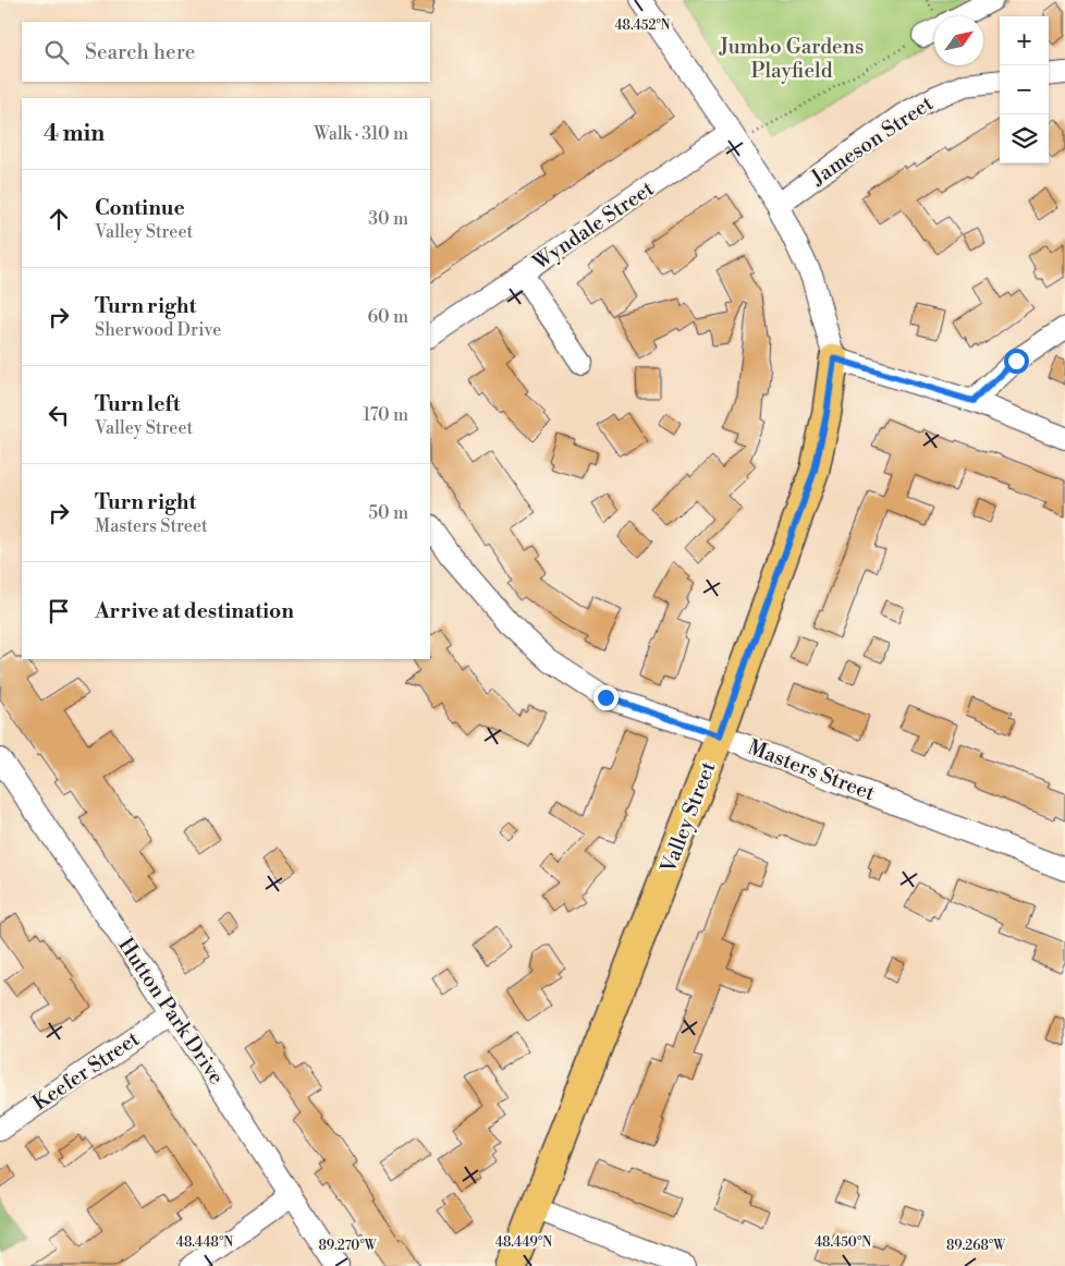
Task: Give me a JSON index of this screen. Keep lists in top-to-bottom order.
{
  "streets": {
    "main road": ["Valley Street"],
    "street": [
      "Jameson Street",
      "Wyndale Street",
      "Masters Street",
      "Hutton Park Drive",
      "Keefer Street"
    ]
  },
  "crossings": [
    ["Masters Street", "Valley Street"],
    ["Hutton Park Drive", "Keefer Street"]
  ],
  "parks": ["Jumbo Gardens Playfield"],
  "north": "top right",
  "page": {
    "map_buttons": ["+", "−"],
    "search": "Search here",
    "heading": ["4 min", "Walk · 310 m"],
    "list": [
      ["Continue", "Valley Street", "30 m"],
      ["Turn right", "Sherwood Drive", "60 m"],
      ["Turn left", "Valley Street", "170 m"],
      ["Turn right", "Masters Street", "50 m"],
      "Arrive at destination"
    ]
  },
  "coordinates": [
    "48.452°N",
    "48.448°N",
    "48.449°N",
    "48.450°N",
    "89.270°W",
    "89.268°W"
  ]
}
